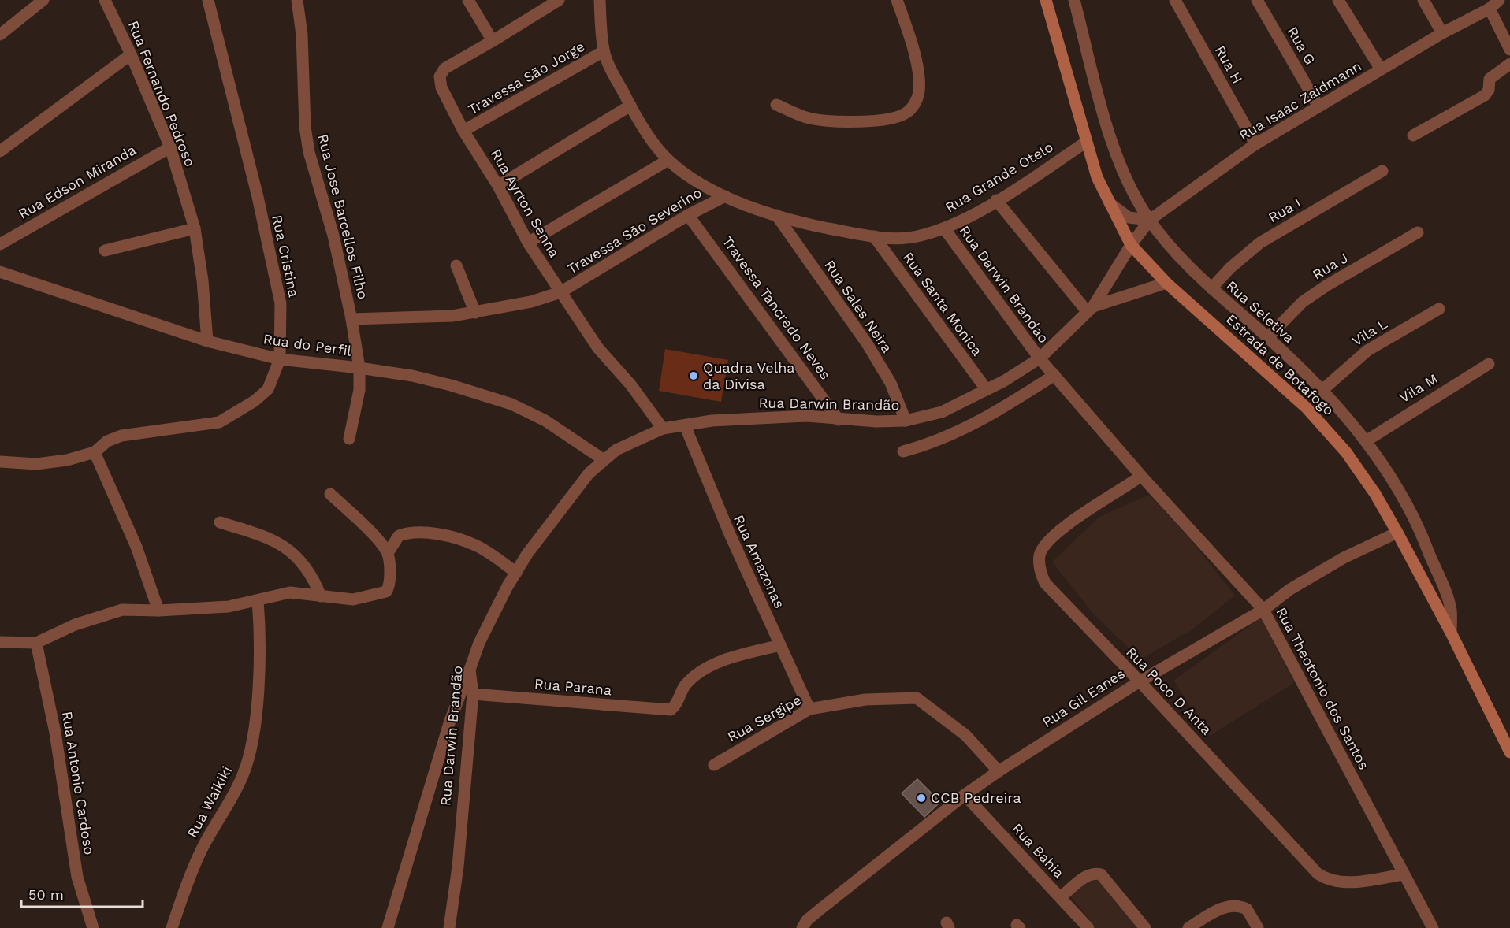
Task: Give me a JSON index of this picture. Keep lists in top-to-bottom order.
{
  "streets": {
    "main road": ["Estrada de Botafogo"],
    "street": [
      "Rua G",
      "Rua H",
      "Travessa Sāo Jorge",
      "Rua Fernando Pedroso",
      "Rua Isaac Zaidmann",
      "Rua Grande Otelo",
      "Rua Edson Miranda",
      "Rua Ayrton Senna",
      "Rua I",
      "Rua Jose Barcellos Filho",
      "Travessa Sāo Severino",
      "Rua Cristina",
      "Rua J",
      "Rua Darwin Brandao",
      "Rua Santa Monica",
      "Rua Sales Neira",
      "Travessa Tancredo Neves",
      "Rua Seletiva",
      "Vila L",
      "Rua do Perfil",
      "Vila M",
      "Rua Darwin Brandão",
      "Rua Amazonas",
      "Rua Parana",
      "Rua Theotonio dos Santos",
      "Rua Poco D Anta",
      "Rua Gil Eanes",
      "Rua Sergipe",
      "Rua Antonio Cardoso",
      "Rua Waikiki",
      "Rua Bahia"
    ]
  },
  "crossings": [
    ["Rua G", "Rua Isaac Zaidmann"],
    ["Rua H", "Rua Isaac Zaidmann"],
    ["Travessa Sāo Jorge", "Rua Grande Otelo"],
    ["Travessa Sāo Jorge", "Rua Ayrton Senna"],
    ["Rua Fernando Pedroso", "Rua Edson Miranda"],
    ["Rua Fernando Pedroso", "Rua do Perfil"],
    ["Rua Isaac Zaidmann", "Rua Seletiva"],
    ["Rua Isaac Zaidmann", "Estrada de Botafogo"],
    ["Rua Grande Otelo", "Travessa Sāo Severino"],
    ["Rua Grande Otelo", "Rua Darwin Brandao"],
    ["Rua Grande Otelo", "Rua Santa Monica"],
    ["Rua Grande Otelo", "Rua Sales Neira"],
    ["Rua Grande Otelo", "Estrada de Botafogo"],
    ["Rua Ayrton Senna", "Travessa Sāo Severino"],
    ["Rua Ayrton Senna", "Rua Darwin Brandão"],
    ["Rua I", "Rua Seletiva"],
    ["Rua Jose Barcellos Filho", "Travessa Sāo Severino"],
    ["Rua Jose Barcellos Filho", "Rua do Perfil"],
    ["Travessa Sāo Severino", "Travessa Tancredo Neves"],
    ["Rua Cristina", "Rua do Perfil"],
    ["Rua J", "Rua Seletiva"],
    ["Rua Darwin Brandao", "Rua Darwin Brandão"],
    ["Rua Darwin Brandao", "Rua Theotonio dos Santos"],
    ["Rua Santa Monica", "Rua Darwin Brandão"],
    ["Rua Sales Neira", "Rua Darwin Brandão"],
    ["Travessa Tancredo Neves", "Rua Darwin Brandão"],
    ["Rua Seletiva", "Vila L"],
    ["Rua Seletiva", "Estrada de Botafogo"],
    ["Rua Seletiva", "Vila M"],
    ["Rua do Perfil", "Rua Darwin Brandão"],
    ["Estrada de Botafogo", "Rua Darwin Brandão"],
    ["Estrada de Botafogo", "Rua Gil Eanes"],
    ["Rua Darwin Brandão", "Rua Amazonas"],
    ["Rua Darwin Brandão", "Rua Parana"],
    ["Rua Darwin Brandão", "Rua Theotonio dos Santos"],
    ["Rua Amazonas", "Rua Parana"],
    ["Rua Amazonas", "Rua Sergipe"],
    ["Rua Theotonio dos Santos", "Rua Poco D Anta"],
    ["Rua Theotonio dos Santos", "Rua Gil Eanes"],
    ["Rua Poco D Anta", "Rua Gil Eanes"],
    ["Rua Gil Eanes", "Rua Sergipe"],
    ["Rua Gil Eanes", "Rua Bahia"]
  ],
  "places": ["Quadra Velha da Divisa", "CCB Pedreira"],
  "scale_bar": "50 m"
}
